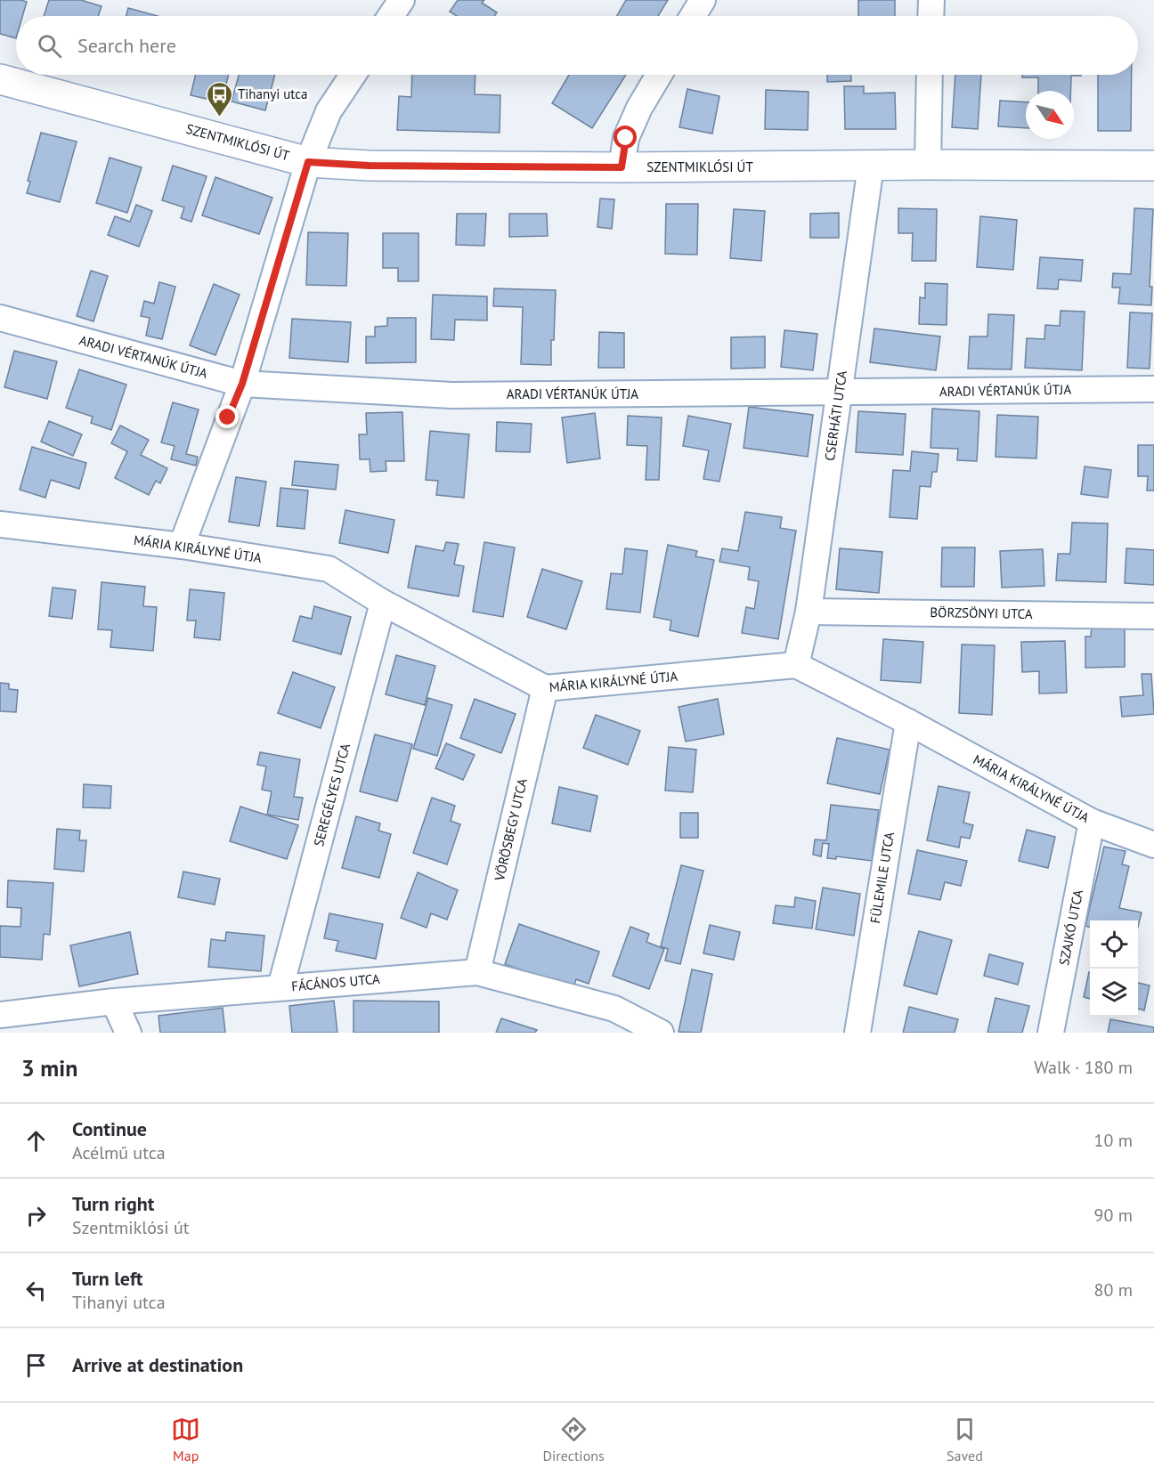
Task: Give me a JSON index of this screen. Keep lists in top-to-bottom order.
{
  "streets": {
    "street": [
      "SZENTMIKLÓSI ÚT",
      "ARADI VÉRTANÚK ÚTJA",
      "CSERHÁTI UTCA",
      "MÁRIA KIRÁLYNÉ ÚTJA",
      "BÖRZSÖNYI UTCA",
      "SEREGÉLYES UTCA",
      "VÖRÖSBEGY UTCA",
      "FÜLEMILE UTCA",
      "SZAJKÓ UTCA",
      "FÁCÁNOS UTCA"
    ]
  },
  "crossings": [
    ["SZENTMIKLÓSI ÚT", "CSERHÁTI UTCA"],
    ["ARADI VÉRTANÚK ÚTJA", "CSERHÁTI UTCA"],
    ["CSERHÁTI UTCA", "MÁRIA KIRÁLYNÉ ÚTJA"],
    ["CSERHÁTI UTCA", "BÖRZSÖNYI UTCA"],
    ["MÁRIA KIRÁLYNÉ ÚTJA", "SEREGÉLYES UTCA"],
    ["MÁRIA KIRÁLYNÉ ÚTJA", "VÖRÖSBEGY UTCA"],
    ["MÁRIA KIRÁLYNÉ ÚTJA", "FÜLEMILE UTCA"],
    ["MÁRIA KIRÁLYNÉ ÚTJA", "SZAJKÓ UTCA"],
    ["SEREGÉLYES UTCA", "FÁCÁNOS UTCA"],
    ["VÖRÖSBEGY UTCA", "FÁCÁNOS UTCA"]
  ],
  "places": {
    "bus stop": ["Tihanyi utca"]
  },
  "north": "bottom right",
  "page": {
    "search": "Search here",
    "heading": ["3 min", "Walk · 180 m"],
    "list": [
      ["Continue", "Acélmű utca", "10 m"],
      ["Turn right", "Szentmiklósi út", "90 m"],
      ["Turn left", "Tihanyi utca", "80 m"],
      "Arrive at destination"
    ],
    "nav": ["Map", "Directions", "Saved"]
  }
}
